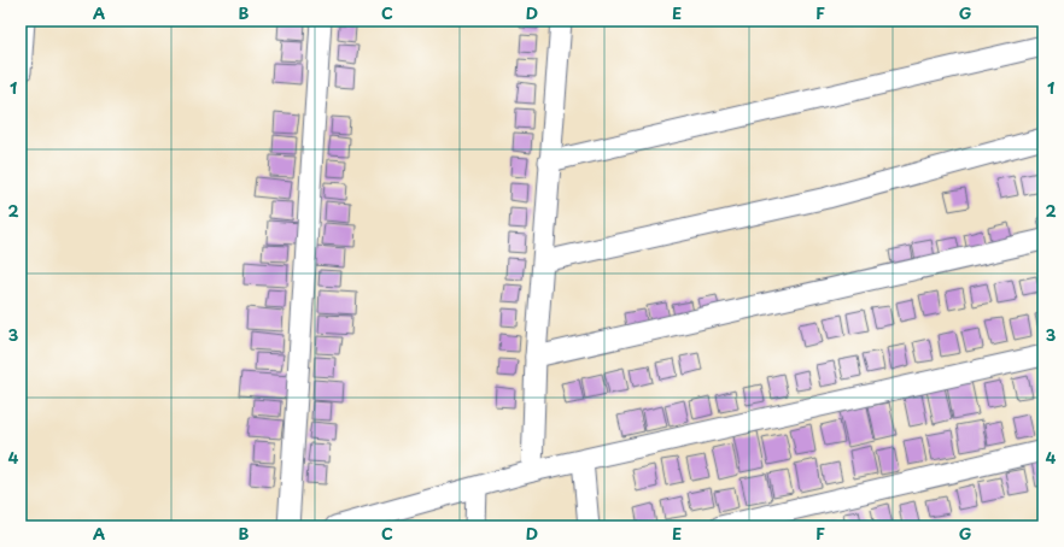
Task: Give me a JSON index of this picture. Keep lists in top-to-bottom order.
{
  "grid": {
    "columns": [
      "A",
      "B",
      "C",
      "D",
      "E",
      "F",
      "G"
    ],
    "rows": [
      "1",
      "2",
      "3",
      "4"
    ]
  }
}
